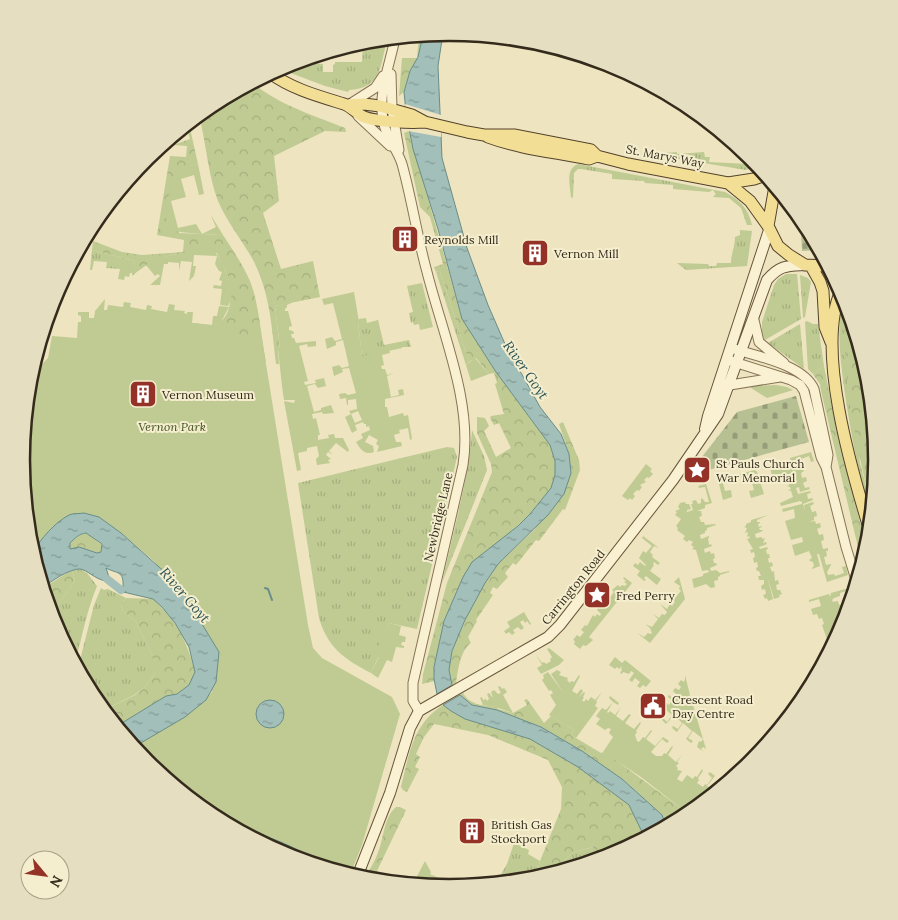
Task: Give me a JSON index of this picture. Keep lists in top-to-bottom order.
{
  "streets": {
    "main road": ["St. Marys Way", "Carrington Road"],
    "street": ["Newbridge Lane"]
  },
  "crossings": [
    ["St. Marys Way", "Newbridge Lane"],
    ["Newbridge Lane", "Carrington Road"]
  ],
  "water": ["River Goyt"],
  "parks": ["Vernon Park"],
  "places": {
    "building": [
      "Reynolds Mill",
      "Vernon Mill",
      "Vernon Museum",
      "British Gas Stockport"
    ],
    "place": ["St Pauls Church War Memorial", "Fred Perry"],
    "public building": ["Crescent Road Day Centre"]
  },
  "north": "bottom right"
}
